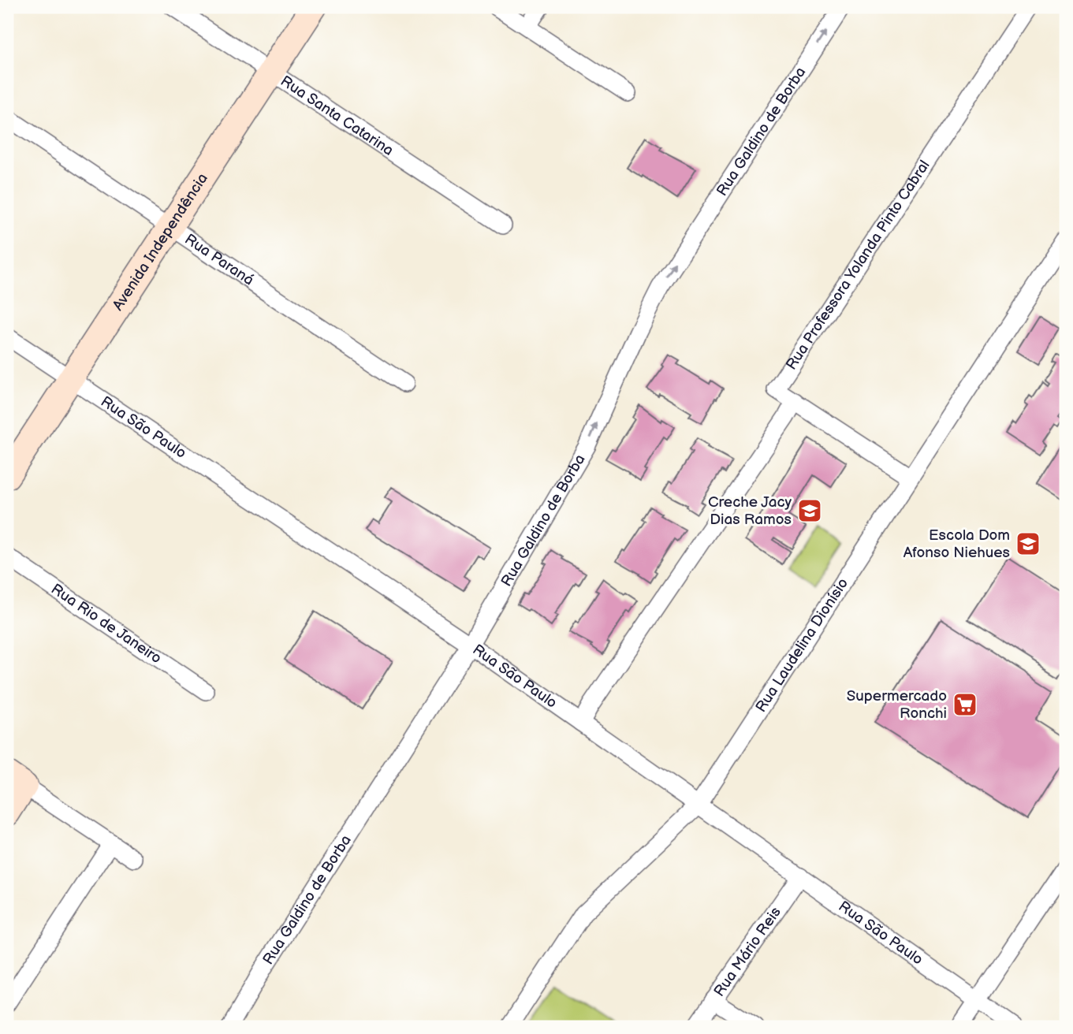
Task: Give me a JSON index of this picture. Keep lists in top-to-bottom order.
{
  "streets": {
    "street": [
      "Rua Santa Catarina",
      "Rua Galdino de Borba",
      "Avenida Independência",
      "Rua Paraná",
      "Rua Professora Yolanda Pinto Cabral",
      "Rua São Paulo",
      "Rua Rio de Janeiro",
      "Rua Laudelina Dionísio",
      "Rua Mário Reis"
    ]
  },
  "crossings": [
    ["Rua Santa Catarina", "Avenida Independência"],
    ["Rua Galdino de Borba", "Rua São Paulo"],
    ["Avenida Independência", "Rua Paraná"],
    ["Avenida Independência", "Rua São Paulo"],
    ["Rua Professora Yolanda Pinto Cabral", "Rua Laudelina Dionísio"],
    ["Rua São Paulo", "Rua Laudelina Dionísio"],
    ["Rua São Paulo", "Rua Mário Reis"]
  ],
  "places": {
    "school or university": ["Creche Jacy Dias Ramos", "Escola Dom Afonso Niehues"],
    "supermarket": ["Supermercado Ronchi"]
  }
}
